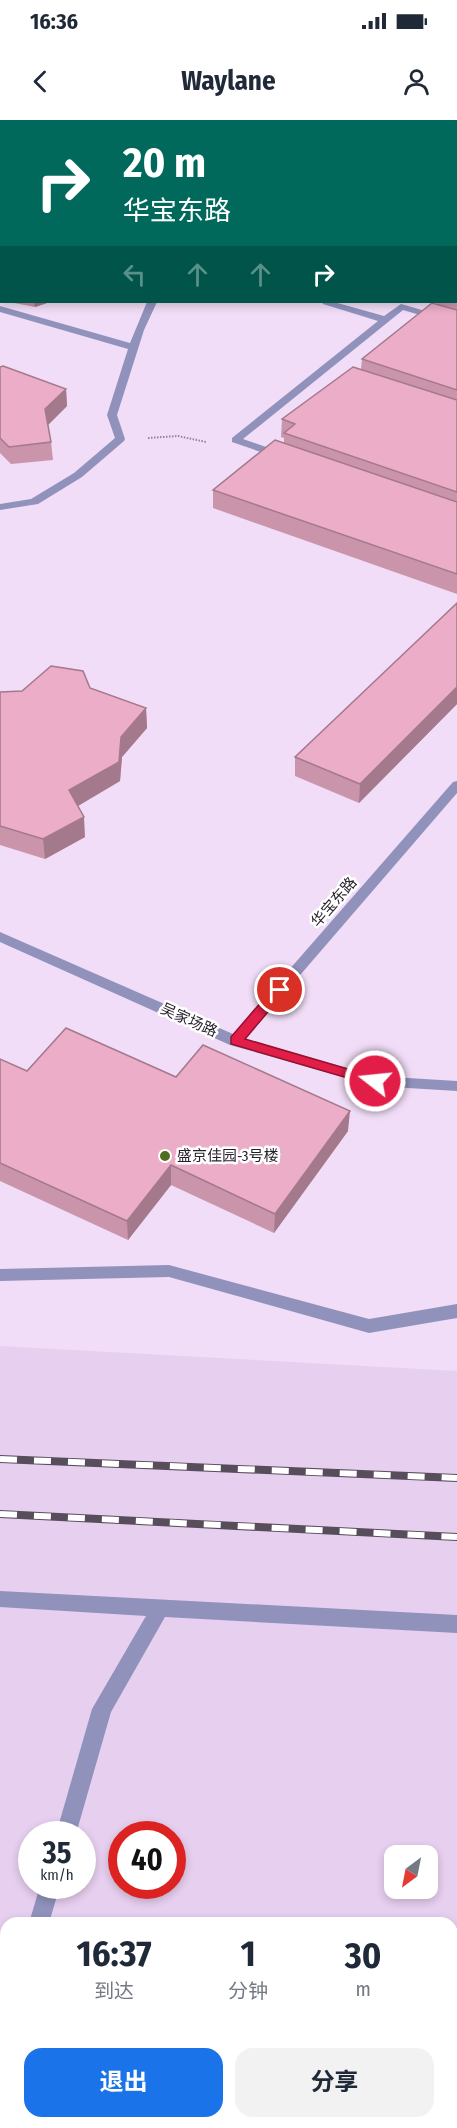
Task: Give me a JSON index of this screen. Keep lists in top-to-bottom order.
{
  "streets": {
    "street": ["华宝东路", "吴家场路"]
  },
  "crossings": [
    ["华宝东路", "吴家场路"]
  ],
  "places": ["盛京佳园-3号楼"],
  "north": "bottom left",
  "page": {
    "status": "16:36",
    "header": "Waylane",
    "turn": ["20 m", "华宝东路"],
    "speed": "35 km/h",
    "limit": "40",
    "eta": [
      "16:37",
      "到达",
      "1",
      "分钟",
      "30",
      "m"
    ],
    "buttons": ["退出", "分享"]
  }
}
